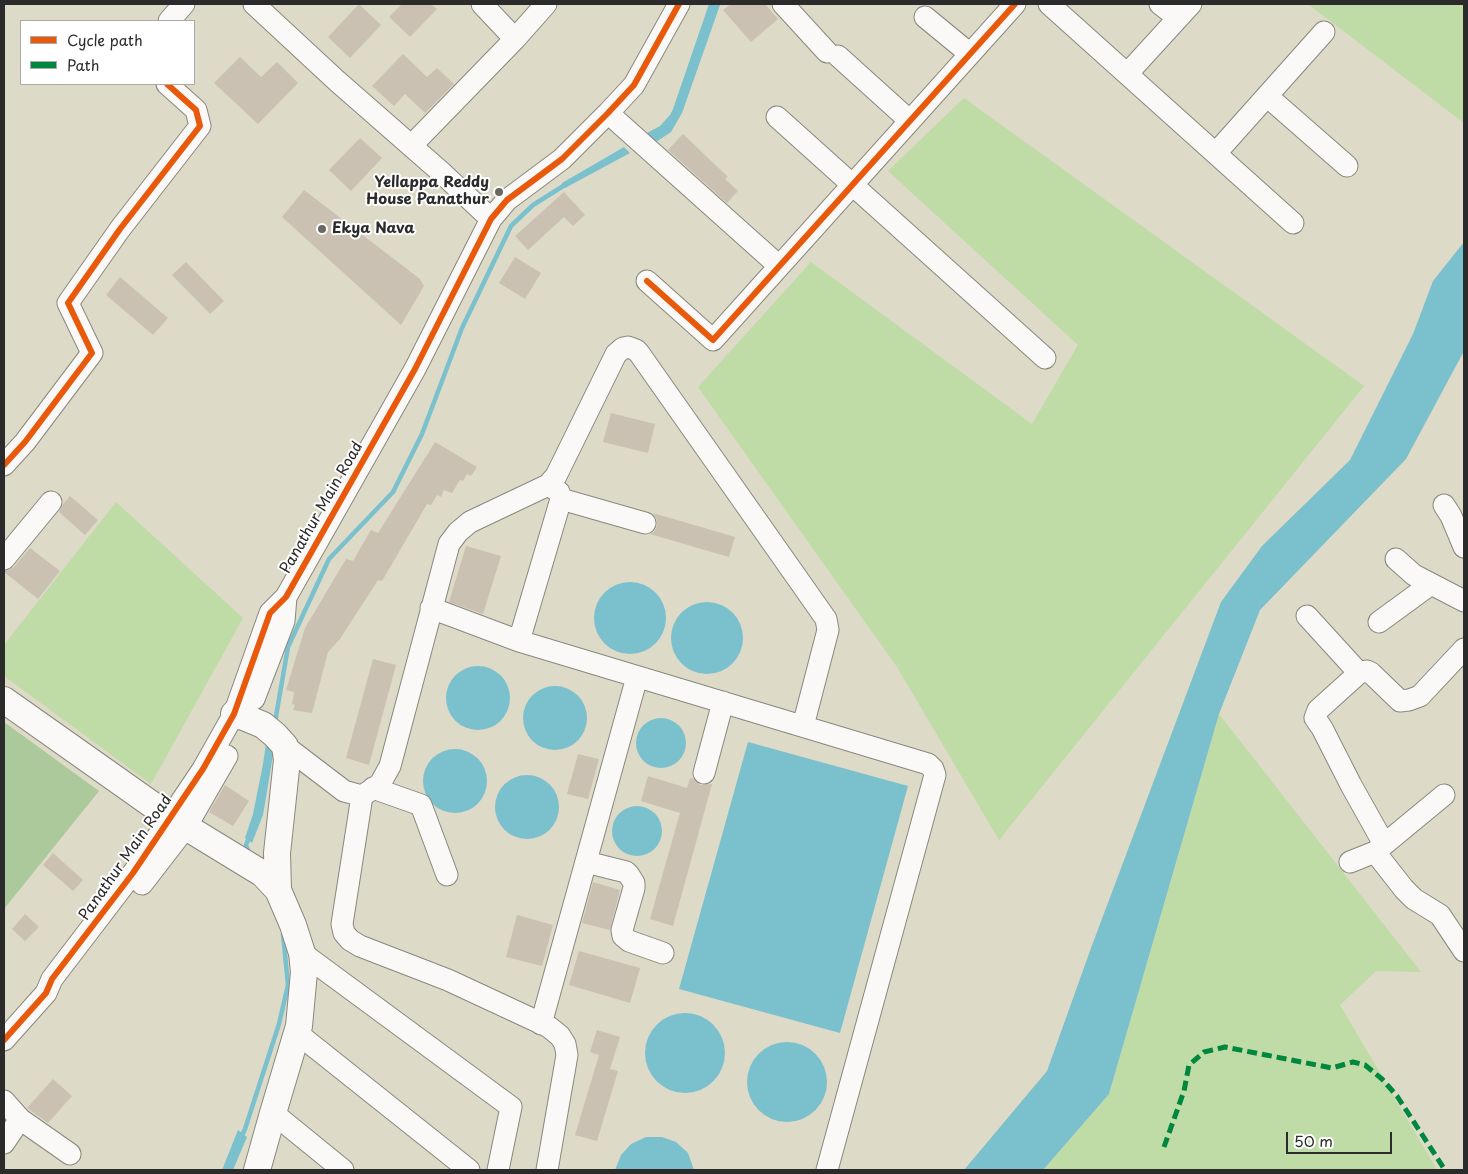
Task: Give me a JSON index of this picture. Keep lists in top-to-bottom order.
{
  "streets": {
    "street": ["Panathur Main Road"]
  },
  "places": ["Yellappa Reddy House Panathur", "Ekya Nava"],
  "legend": ["Cycle path", "Path"],
  "scale_bar": "50 m"
}
